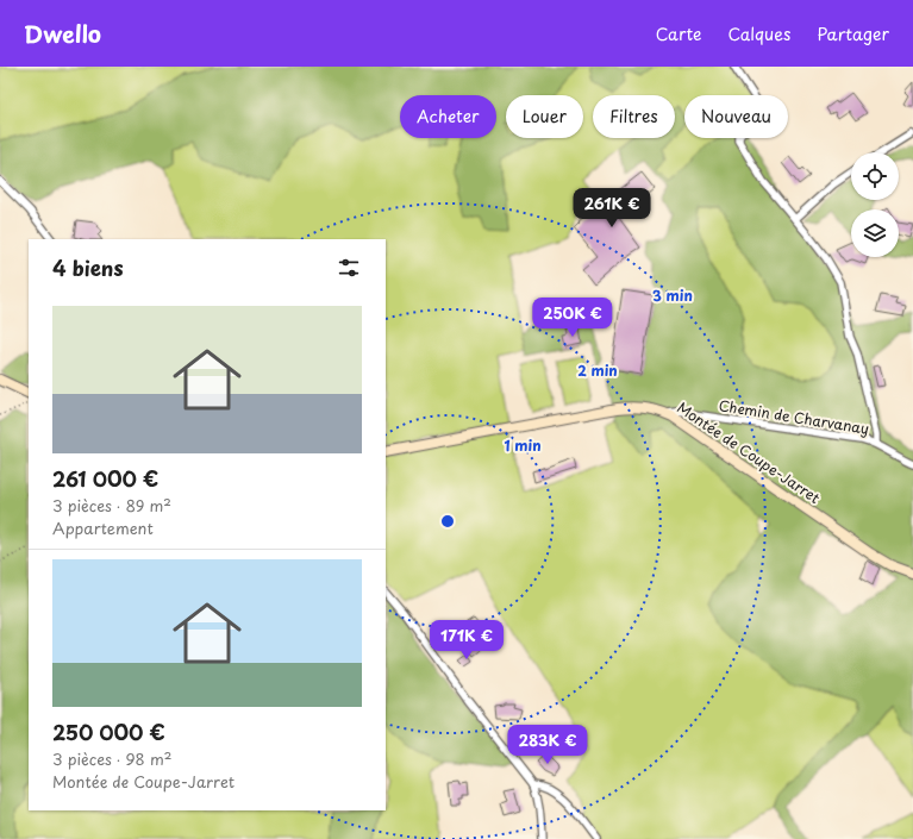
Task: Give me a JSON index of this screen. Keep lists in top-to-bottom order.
{
  "streets": {
    "main road": ["Montée de Coupe-Jarret"],
    "street": ["Chemin de Charvanay"]
  },
  "crossings": [
    ["Chemin de Charvanay", "Montée de Coupe-Jarret"]
  ],
  "page": {
    "header": "Dwello",
    "nav": ["Carte", "Calques", "Partager"],
    "chip": [
      "Acheter",
      "Louer",
      "Filtres",
      "Nouveau"
    ],
    "price": [
      "261K €",
      "250K €",
      "171K €",
      "283K €"
    ],
    "heading": "4 biens",
    "list": [
      {
        "name": "261 000 €",
        "note": "3 pièces · 89 m² · Appartement"
      },
      {
        "name": "250 000 €",
        "note": "3 pièces · 98 m² · Montée de Coupe-Jarret"
      }
    ]
  },
  "rings": ["3 min", "2 min", "1 min"]
}
